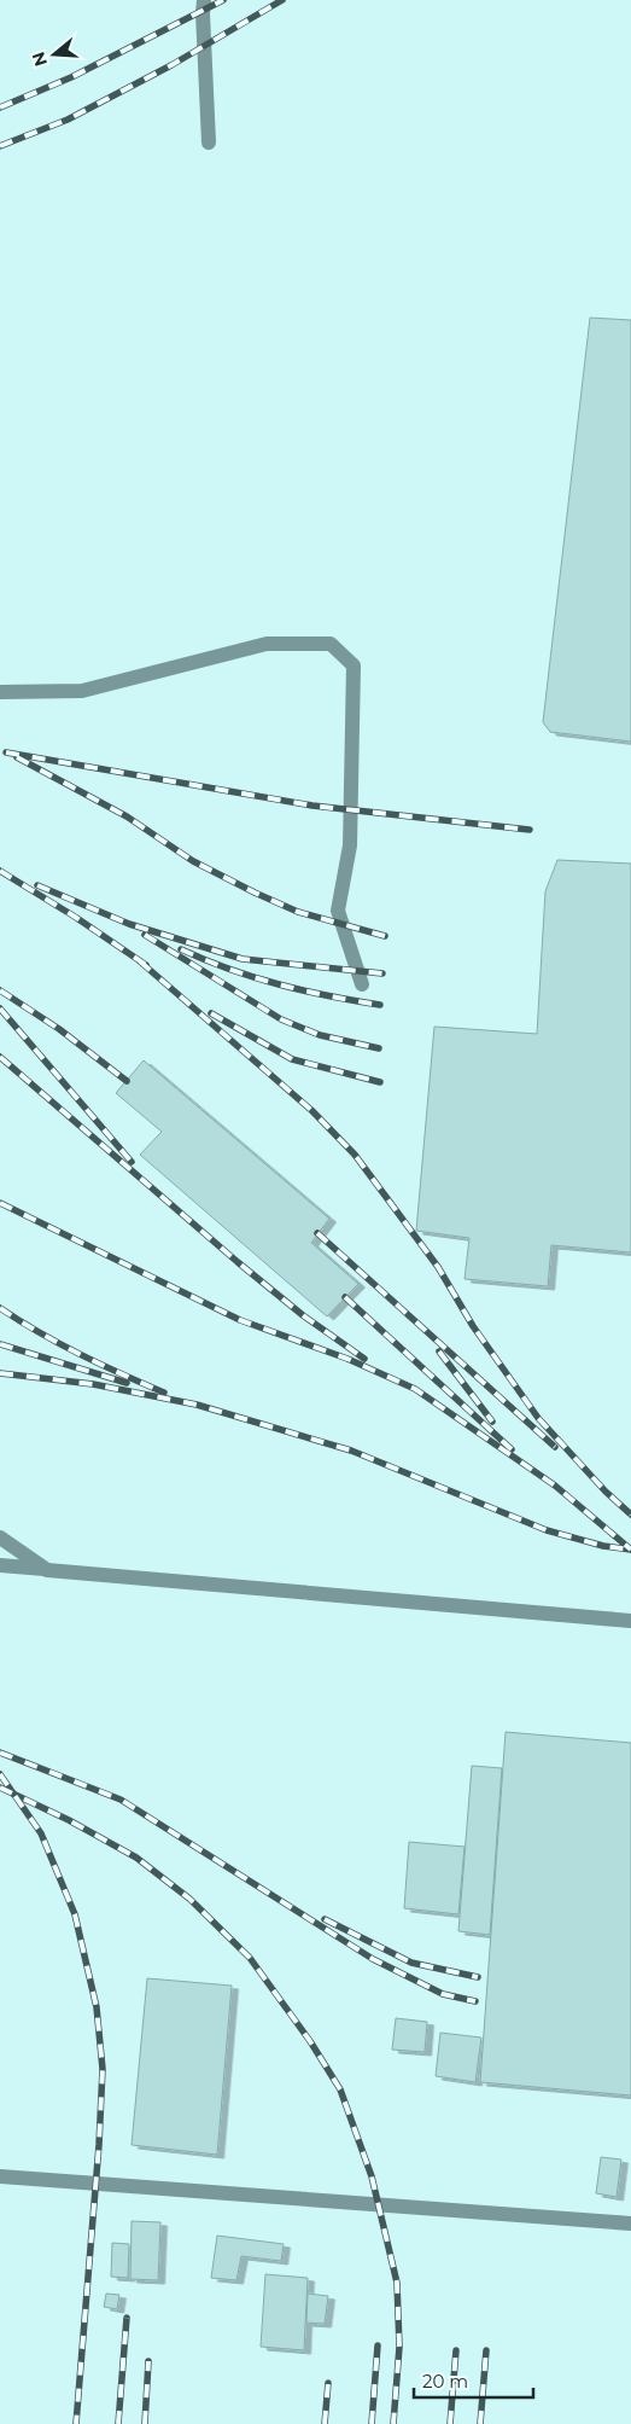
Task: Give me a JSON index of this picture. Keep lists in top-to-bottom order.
{
  "scale_bar": "20 m",
  "north": "left"
}
